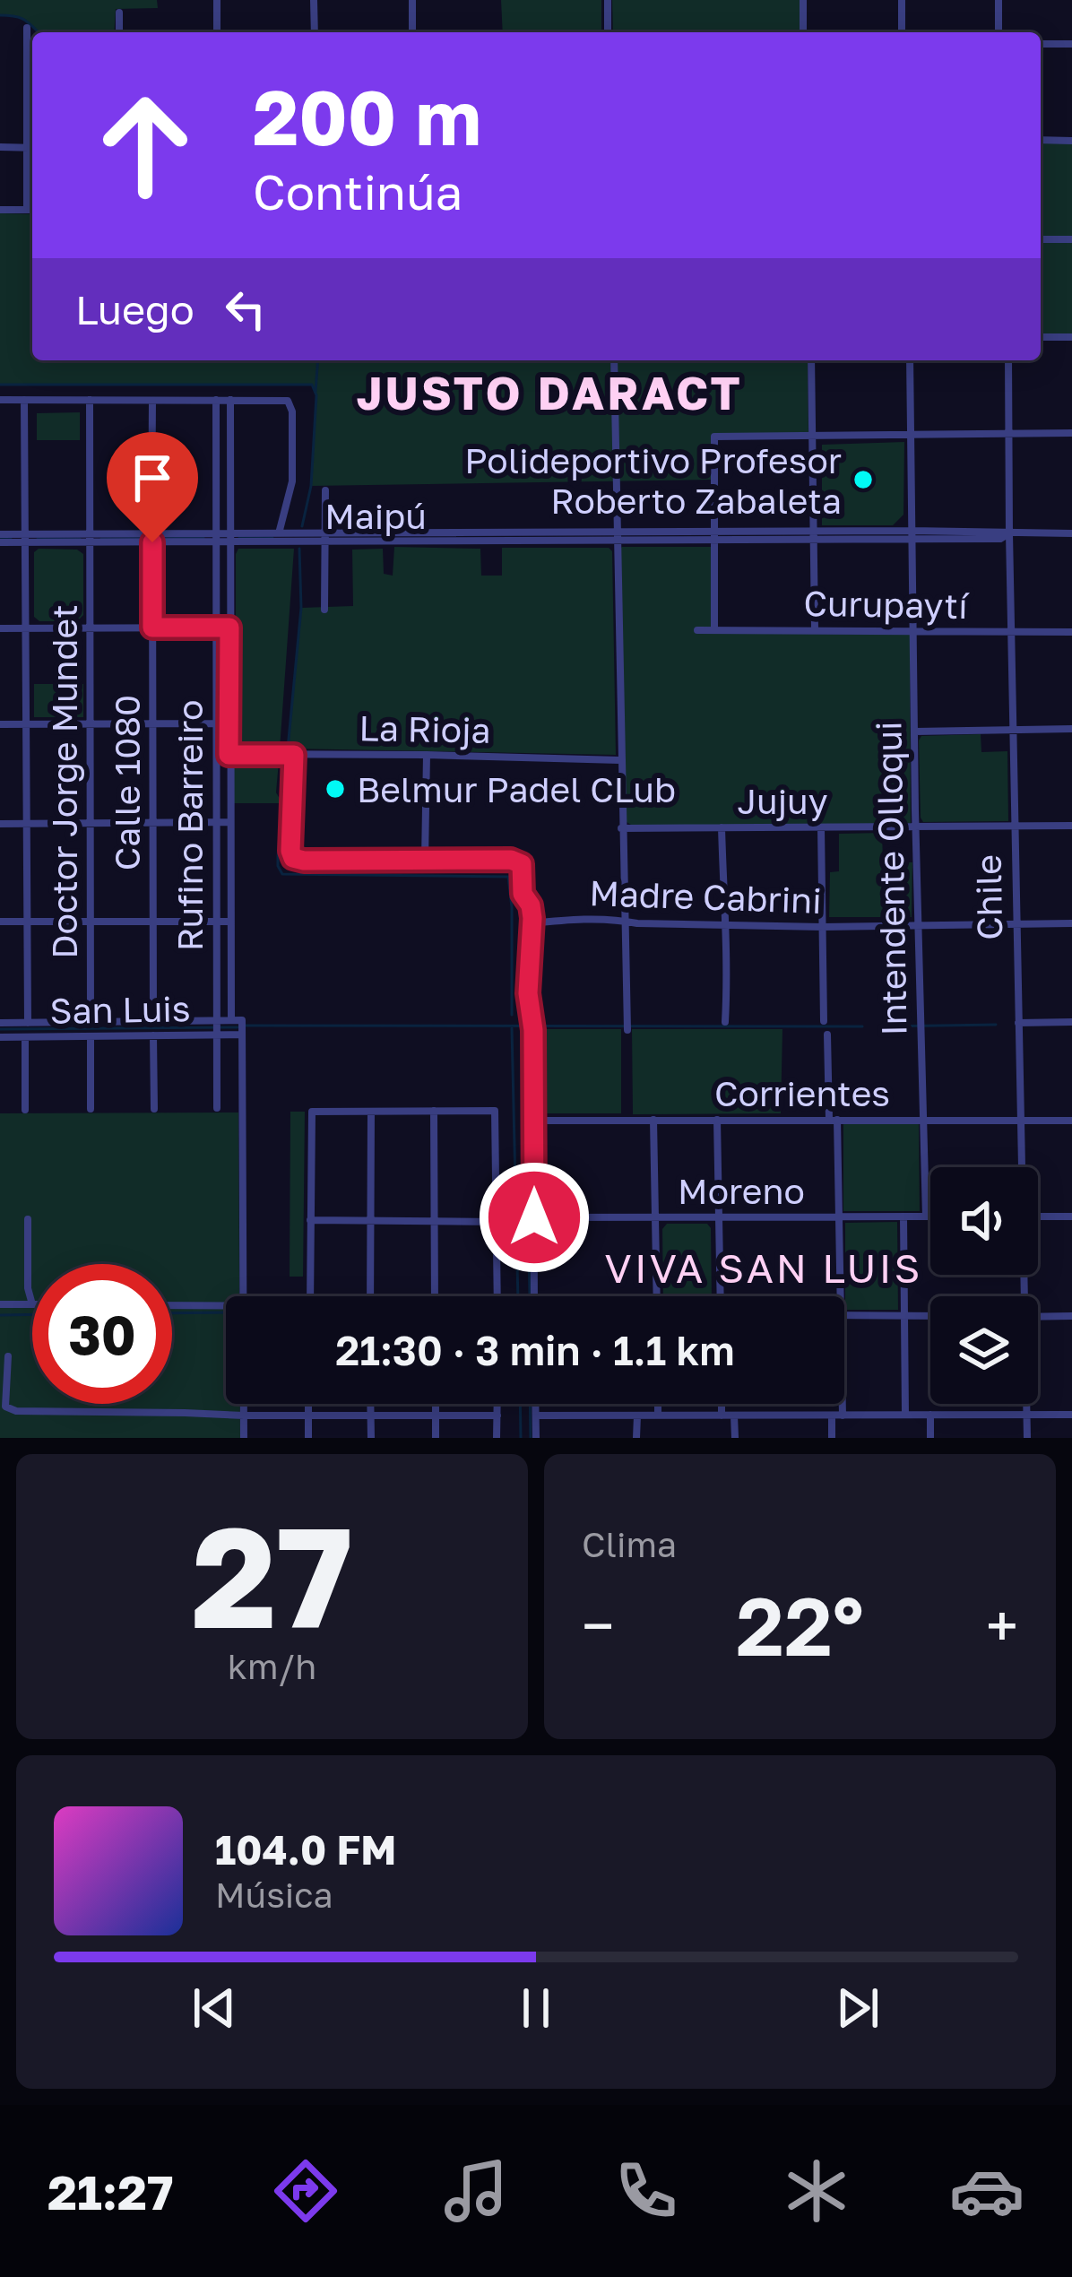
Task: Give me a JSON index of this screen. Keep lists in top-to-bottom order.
{
  "streets": {
    "street": [
      "Maipú",
      "Curupaytí",
      "La Rioja",
      "Doctor Jorge Mundet",
      "Calle 1080",
      "Jujuy",
      "Rufino Barreiro",
      "Intendente Olloqui",
      "Madre Cabrini",
      "Chile",
      "San Luis",
      "Corrientes",
      "Moreno"
    ]
  },
  "crossings": [
    ["Maipú", "Doctor Jorge Mundet"],
    ["Maipú", "Calle 1080"],
    ["Maipú", "Rufino Barreiro"],
    ["Maipú", "Intendente Olloqui"],
    ["Maipú", "Chile"],
    ["Curupaytí", "Intendente Olloqui"],
    ["Curupaytí", "Chile"],
    ["La Rioja", "Rufino Barreiro"],
    ["Doctor Jorge Mundet", "San Luis"],
    ["Calle 1080", "San Luis"],
    ["Jujuy", "Intendente Olloqui"],
    ["Jujuy", "Chile"],
    ["Rufino Barreiro", "San Luis"],
    ["Intendente Olloqui", "Madre Cabrini"],
    ["Intendente Olloqui", "Corrientes"],
    ["Intendente Olloqui", "Moreno"],
    ["Madre Cabrini", "Chile"],
    ["Chile", "Corrientes"]
  ],
  "districts": ["JUSTO DARACT", "VIVA SAN LUIS"],
  "places": ["Polideportivo Profesor Roberto Zabaleta", "Belmur Padel CLub"],
  "page": {
    "turn": ["200 m", "Continúa"],
    "then": "Luego",
    "limit": "30",
    "trip": "21:30 · 3 min · 1.1 km",
    "tile": [
      ["27", "km/h"],
      "Clima"
    ],
    "heat": ["−", "22°", "+"],
    "song": ["104.0 FM", "Música"],
    "tabs": "21:27"
  }
}
